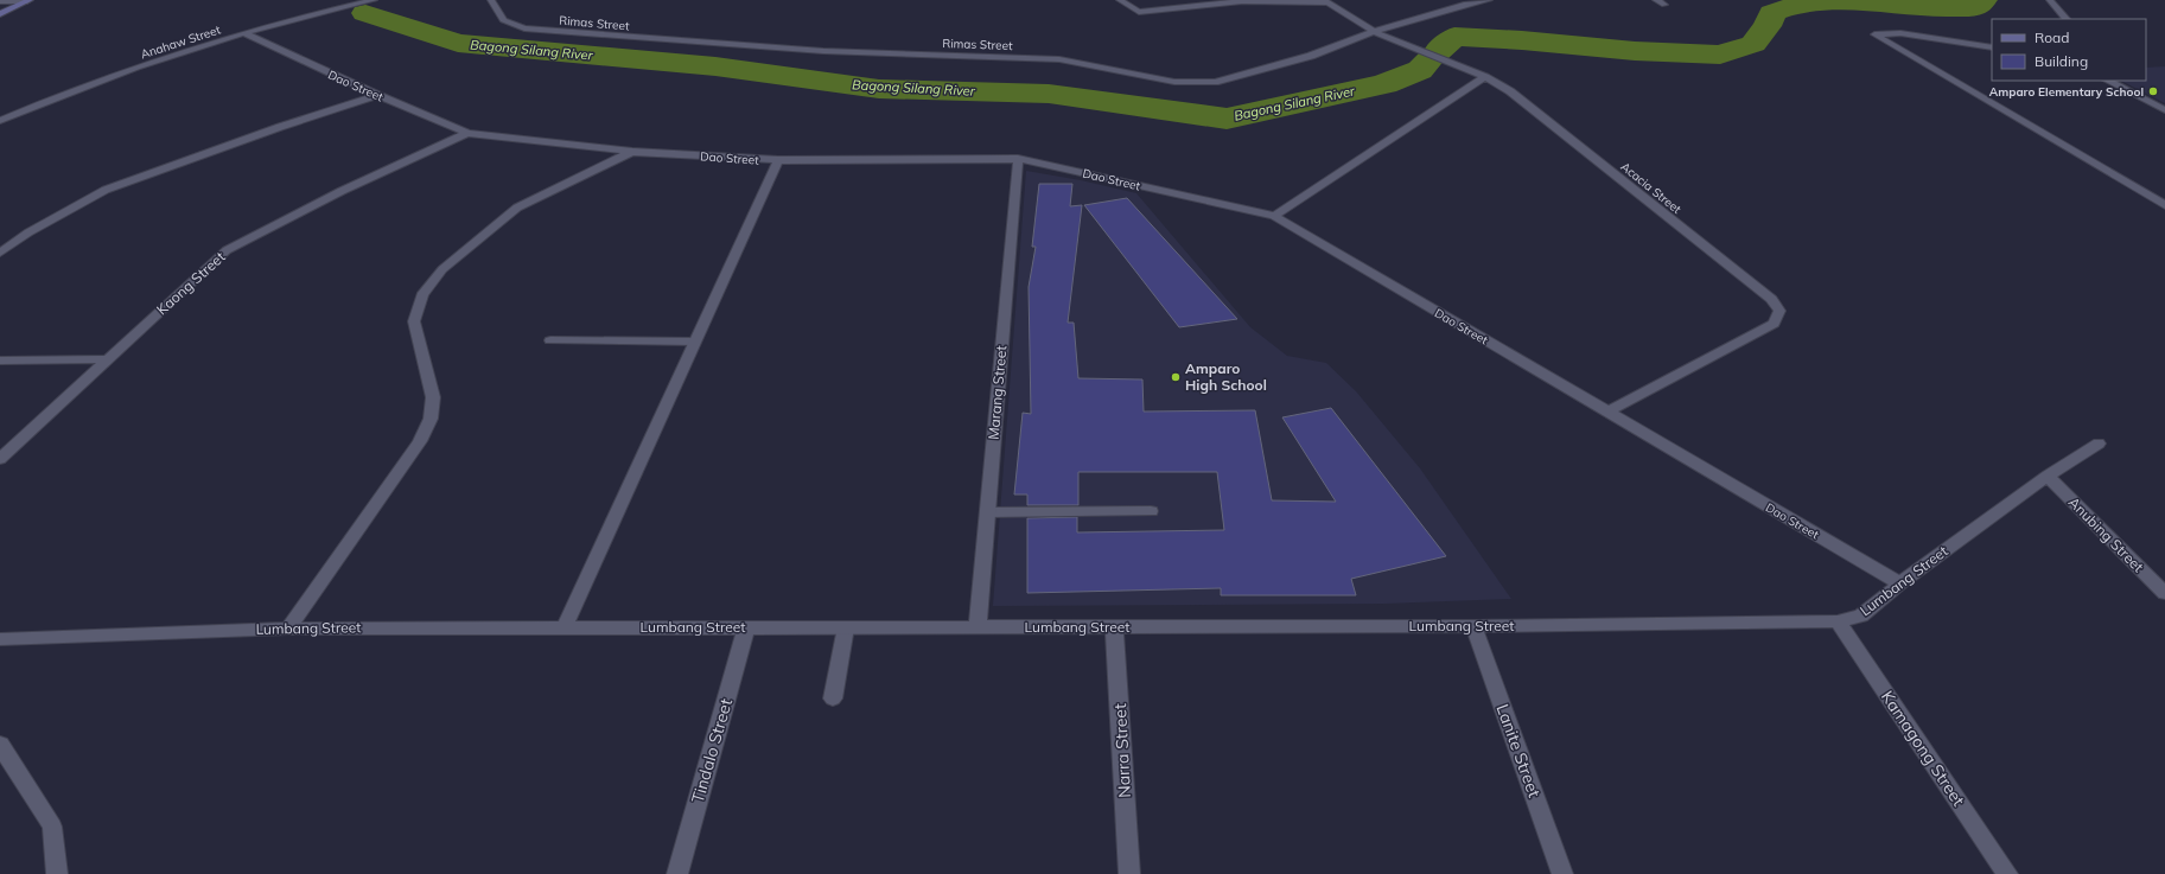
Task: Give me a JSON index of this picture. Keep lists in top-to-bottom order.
{
  "streets": {
    "street": [
      "Rimas Street",
      "Anahaw Street",
      "Dao Street",
      "Acacia Street",
      "Kaong Street",
      "Marang Street",
      "Anubing Street",
      "Lumbang Street",
      "Kamagong Street",
      "Tindalo Street",
      "Narra Street",
      "Lanite Street"
    ]
  },
  "crossings": [
    ["Rimas Street", "Acacia Street"],
    ["Anahaw Street", "Dao Street"],
    ["Dao Street", "Acacia Street"],
    ["Dao Street", "Kaong Street"],
    ["Dao Street", "Marang Street"],
    ["Dao Street", "Lumbang Street"],
    ["Marang Street", "Lumbang Street"],
    ["Anubing Street", "Lumbang Street"],
    ["Lumbang Street", "Kamagong Street"],
    ["Lumbang Street", "Tindalo Street"],
    ["Lumbang Street", "Narra Street"],
    ["Lumbang Street", "Lanite Street"]
  ],
  "water": ["Bagong Silang River"],
  "places": ["Amparo Elementary School", "Amparo High School"],
  "legend": ["Road", "Building"]
}
